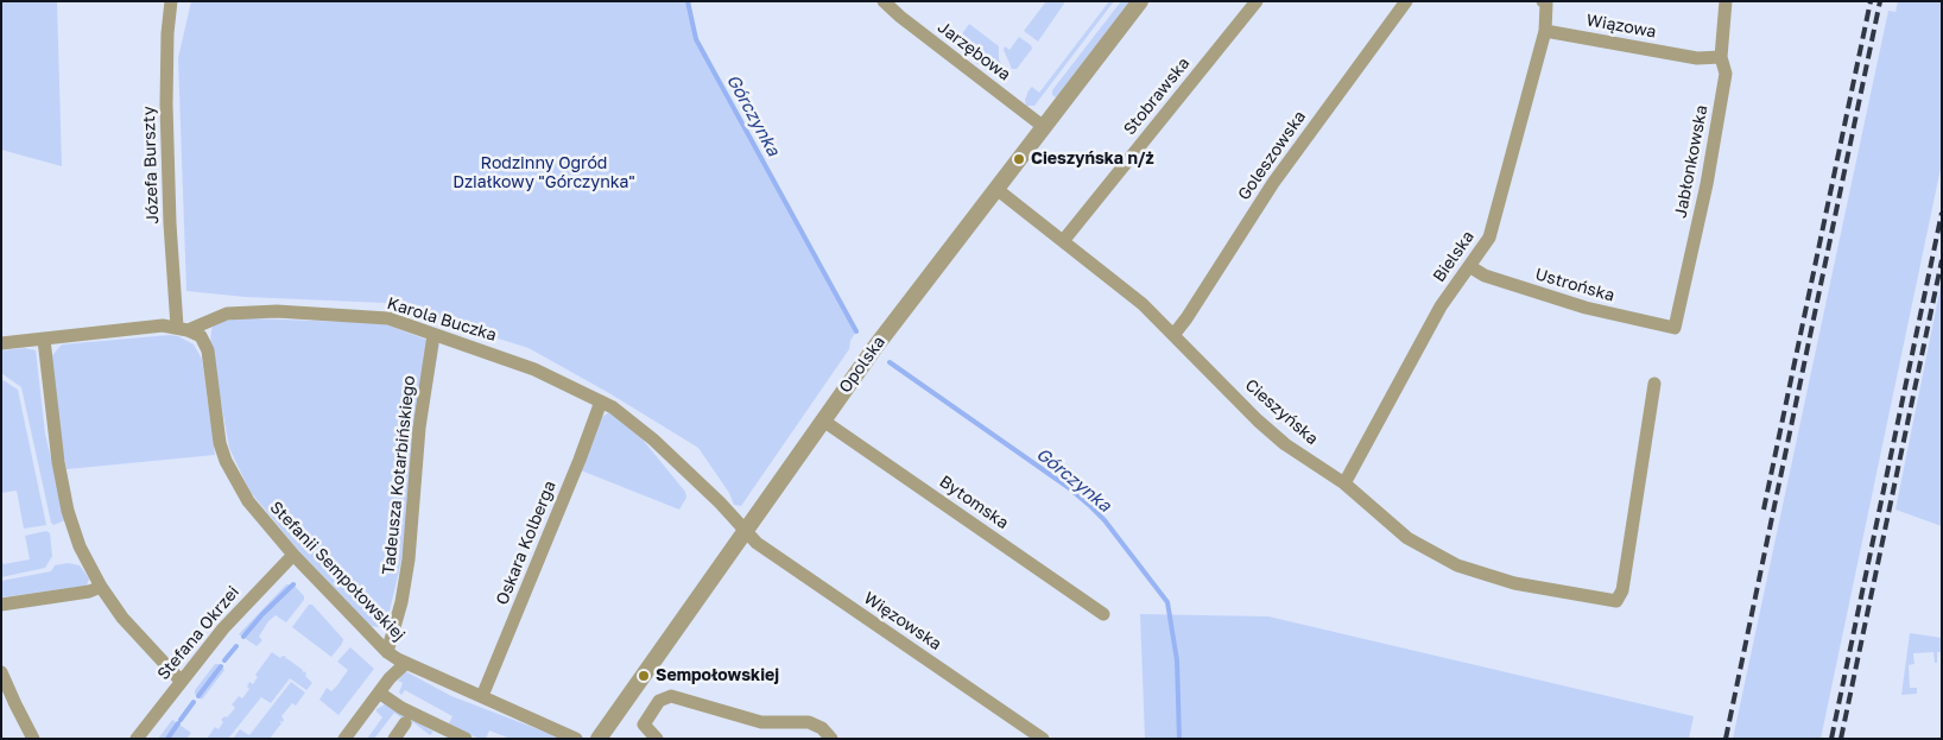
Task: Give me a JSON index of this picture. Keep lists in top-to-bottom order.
{
  "streets": {
    "street": [
      "Wiązowa",
      "Jarzębowa",
      "Stobrawska",
      "Goleszowska",
      "Jabłonkowska",
      "Józefa Burszty",
      "Bielska",
      "Ustrońska",
      "Karola Buczka",
      "Opolska",
      "Cieszyńska",
      "Tadeusza Kotarbińskiego",
      "Bytomska",
      "Oskara Kolberga",
      "Stefanii Sempołowskiej",
      "Więzowska",
      "Stefana Okrzei"
    ]
  },
  "crossings": [
    ["Wiązowa", "Jabłonkowska"],
    ["Wiązowa", "Bielska"],
    ["Jarzębowa", "Opolska"],
    ["Stobrawska", "Cieszyńska"],
    ["Goleszowska", "Cieszyńska"],
    ["Jabłonkowska", "Ustrońska"],
    ["Józefa Burszty", "Karola Buczka"],
    ["Józefa Burszty", "Stefanii Sempołowskiej"],
    ["Bielska", "Ustrońska"],
    ["Bielska", "Cieszyńska"],
    ["Karola Buczka", "Opolska"],
    ["Karola Buczka", "Tadeusza Kotarbińskiego"],
    ["Karola Buczka", "Oskara Kolberga"],
    ["Karola Buczka", "Stefanii Sempołowskiej"],
    ["Karola Buczka", "Więzowska"],
    ["Opolska", "Cieszyńska"],
    ["Opolska", "Bytomska"],
    ["Opolska", "Więzowska"],
    ["Tadeusza Kotarbińskiego", "Stefanii Sempołowskiej"],
    ["Oskara Kolberga", "Stefanii Sempołowskiej"],
    ["Stefanii Sempołowskiej", "Stefana Okrzei"]
  ],
  "water": ["Górczynka"],
  "parks": ["Rodzinny Ogród Działkowy \"Górczynka\""],
  "places": ["Cieszyńska n/ż", "Sempołowskiej"]
}
